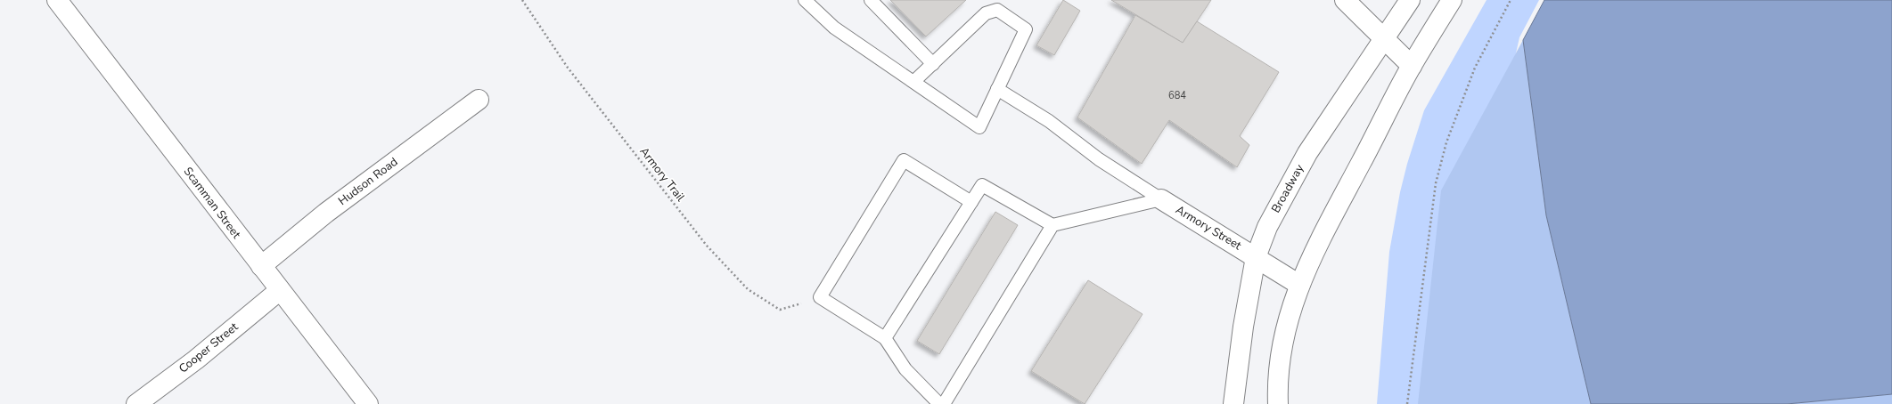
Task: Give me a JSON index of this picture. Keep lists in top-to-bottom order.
{
  "streets": {
    "street": [
      "Hudson Road",
      "Broadway",
      "Scamman Street",
      "Armory Street",
      "Cooper Street"
    ],
    "path": ["Armory Trail"]
  },
  "crossings": [
    ["Hudson Road", "Scamman Street"],
    ["Broadway", "Armory Street"],
    ["Scamman Street", "Cooper Street"]
  ],
  "house_numbers": ["684"]
}
